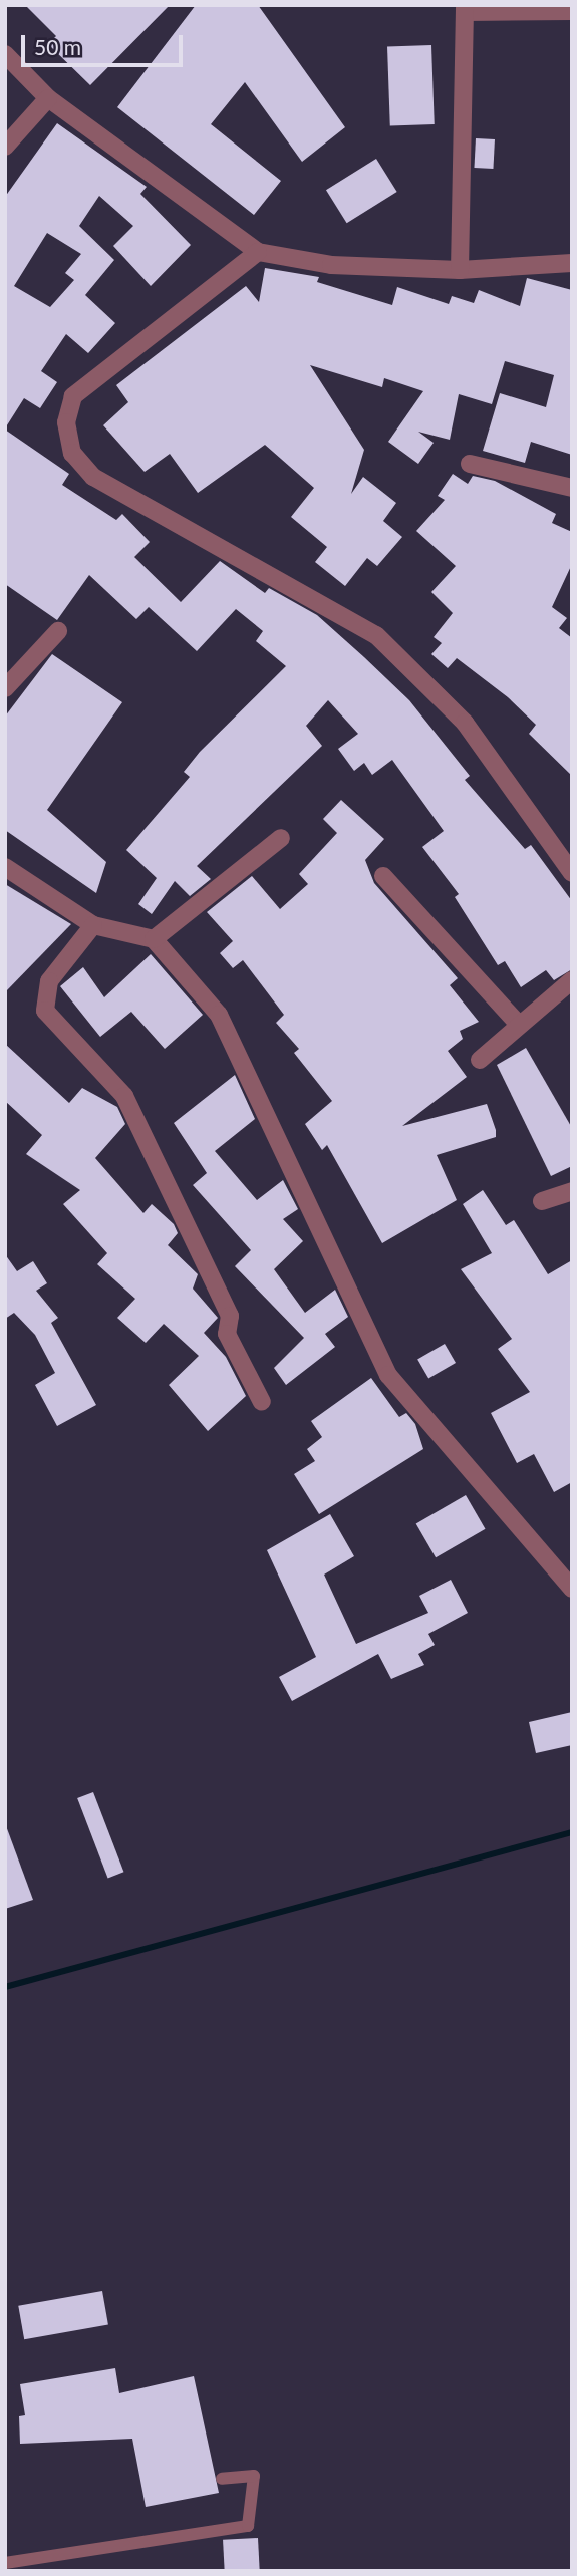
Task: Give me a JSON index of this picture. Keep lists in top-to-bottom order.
{
  "scale_bar": "50 m"
}
